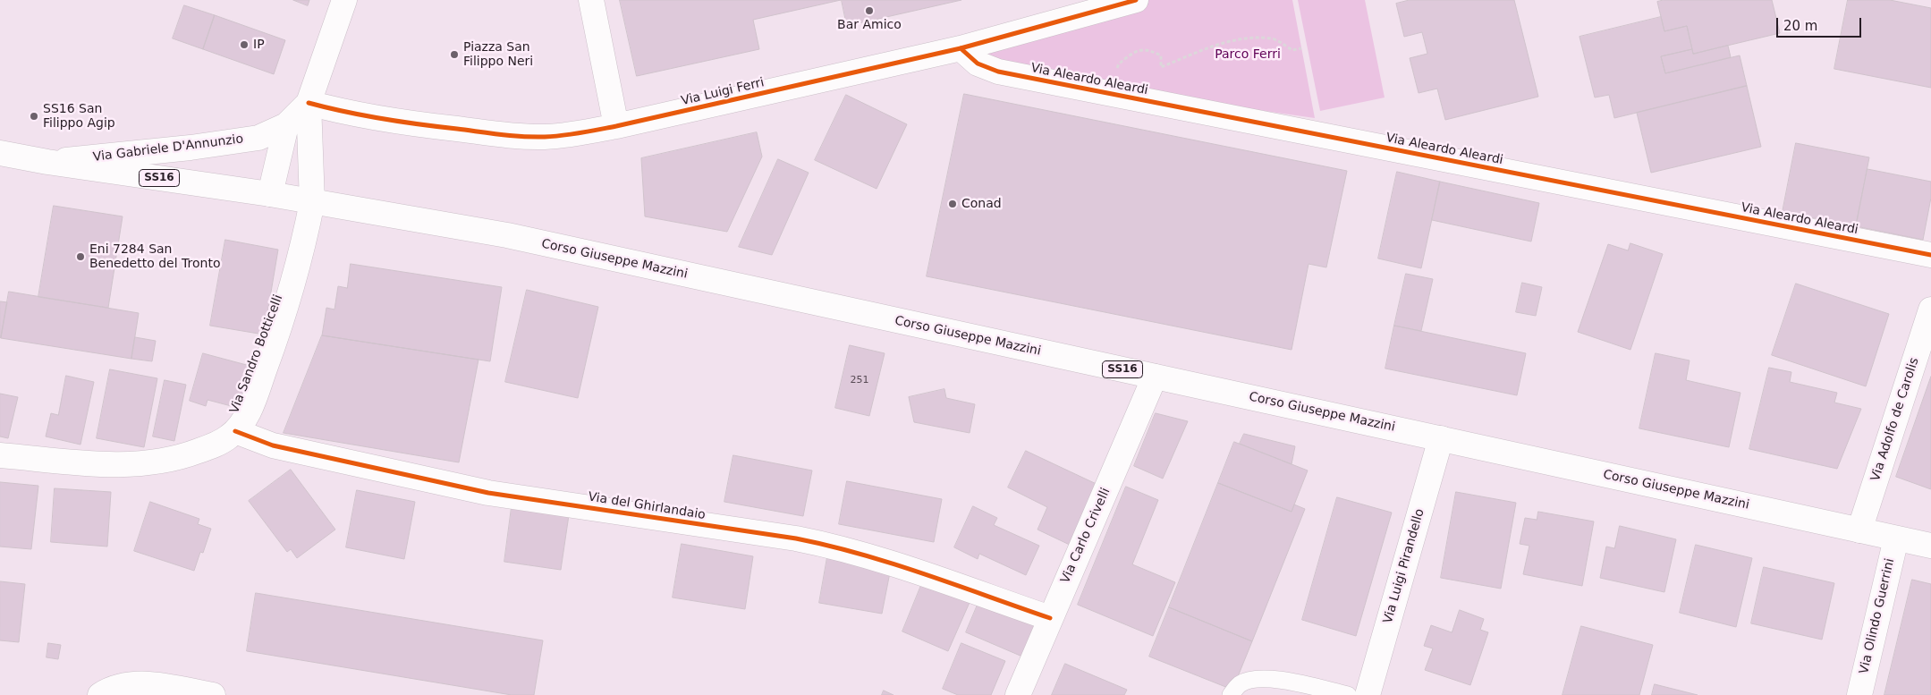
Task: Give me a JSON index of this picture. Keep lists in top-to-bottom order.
{
  "streets": {
    "street": [
      "Via Aleardo Aleardi",
      "Via Luigi Ferri",
      "Via Gabriele D'Annunzio",
      "SS16",
      "Corso Giuseppe Mazzini",
      "Via Sandro Botticelli",
      "Via Adolfo de Carolis",
      "Via del Ghirlandaio",
      "Via Carlo Crivelli",
      "Via Luigi Pirandello",
      "Via Olindo Guerrini"
    ]
  },
  "crossings": [
    ["Via Aleardo Aleardi", "Via Luigi Ferri"],
    ["Via Luigi Ferri", "Via Gabriele D'Annunzio"],
    ["Via Gabriele D'Annunzio", "Corso Giuseppe Mazzini"],
    ["Corso Giuseppe Mazzini", "Via Sandro Botticelli"],
    ["Corso Giuseppe Mazzini", "Via Adolfo de Carolis"],
    ["Corso Giuseppe Mazzini", "Via Carlo Crivelli"],
    ["Corso Giuseppe Mazzini", "Via Luigi Pirandello"],
    ["Corso Giuseppe Mazzini", "Via Olindo Guerrini"],
    ["Via Sandro Botticelli", "Via del Ghirlandaio"],
    ["Via del Ghirlandaio", "Via Carlo Crivelli"]
  ],
  "parks": ["Parco Ferri"],
  "places": [
    "Bar Amico",
    "IP",
    "Piazza San Filippo Neri",
    "SS16 San Filippo Agip",
    "Conad",
    "Eni 7284 San Benedetto del Tronto"
  ],
  "house_numbers": ["251"],
  "scale_bar": "20 m"
}
